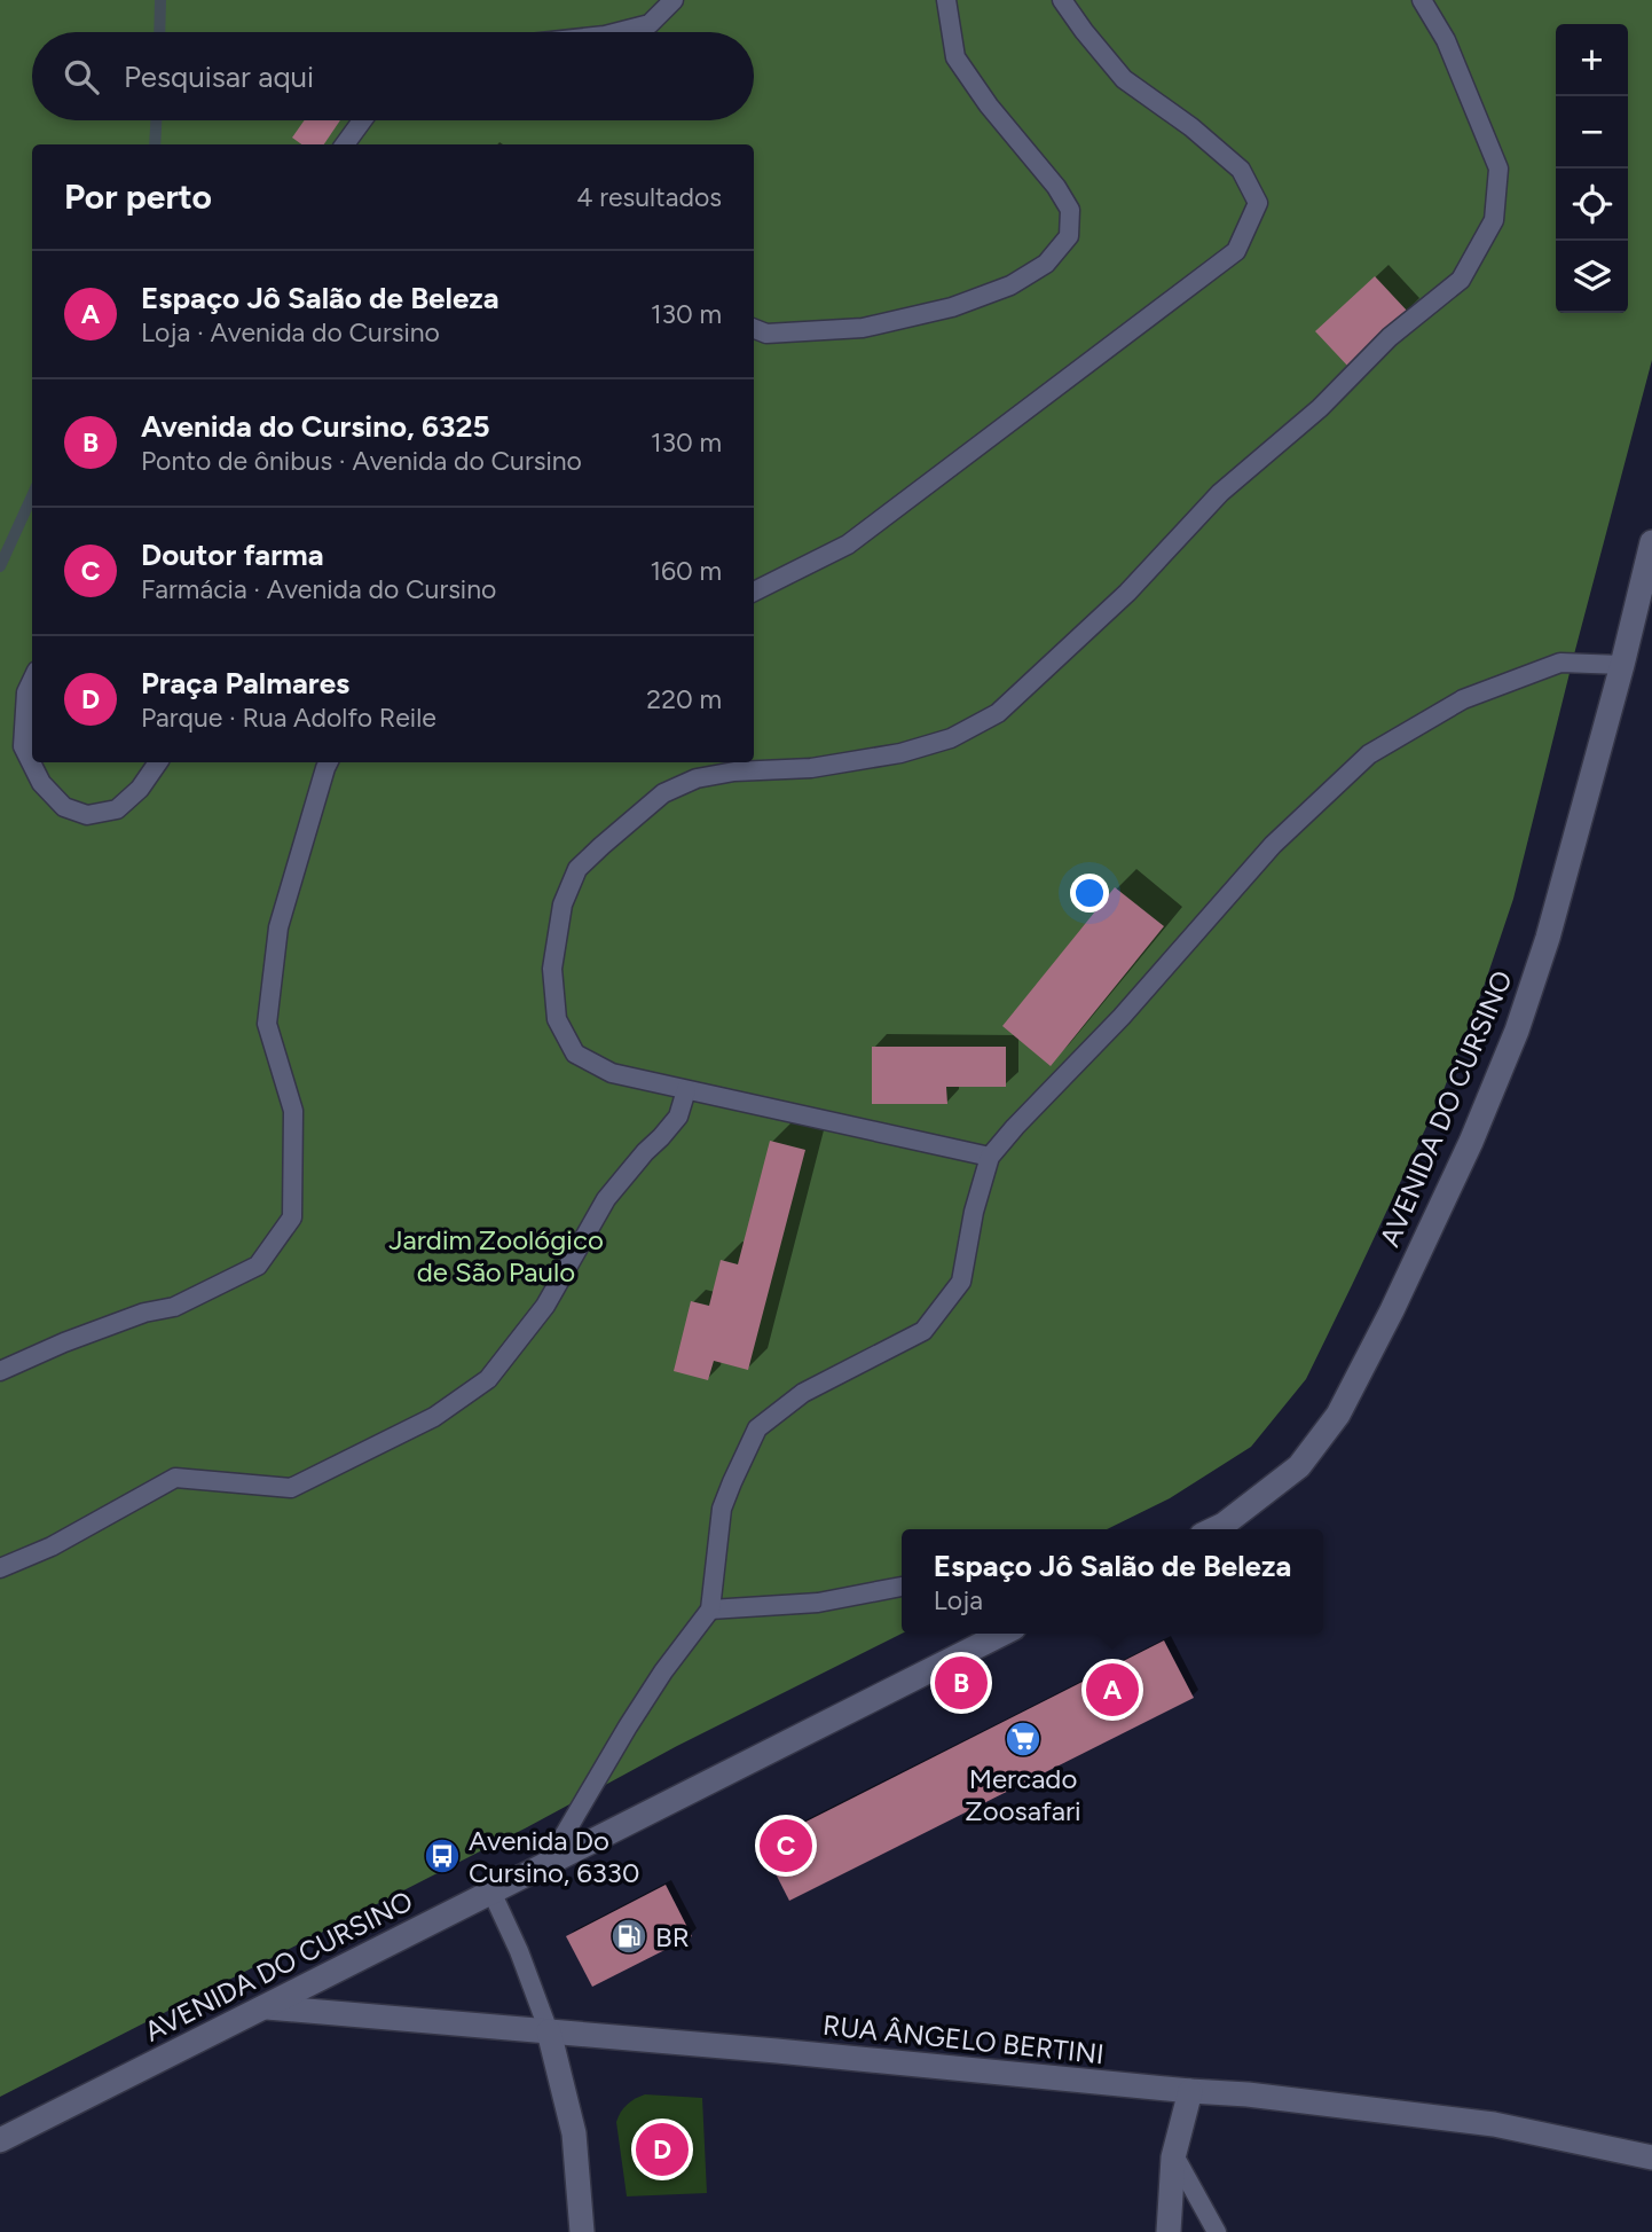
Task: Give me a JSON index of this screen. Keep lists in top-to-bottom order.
{
  "streets": {
    "main road": ["AVENIDA DO CURSINO", "RUA ÂNGELO BERTINI"]
  },
  "crossings": [
    ["AVENIDA DO CURSINO", "RUA ÂNGELO BERTINI"]
  ],
  "parks": ["Jardim Zoológico de São Paulo"],
  "places": {
    "supermarket": ["Mercado Zoosafari"],
    "bus stop": ["Avenida Do Cursino, 6330"],
    "fuel station": ["BR"]
  },
  "page": {
    "map_buttons": ["+", "−"],
    "search": "Pesquisar aqui",
    "heading": ["Por perto", "4 resultados"],
    "list": [
      {
        "mark": "A",
        "name": "Espaço Jô Salão de Beleza",
        "note": "Loja · Avenida do Cursino",
        "value": "130 m"
      },
      {
        "mark": "B",
        "name": "Avenida do Cursino, 6325",
        "note": "Ponto de ônibus · Avenida do Cursino",
        "value": "130 m"
      },
      {
        "mark": "C",
        "name": "Doutor farma",
        "note": "Farmácia · Avenida do Cursino",
        "value": "160 m"
      },
      {
        "mark": "D",
        "name": "Praça Palmares",
        "note": "Parque · Rua Adolfo Reile",
        "value": "220 m"
      }
    ],
    "popup": ["Espaço Jô Salão de Beleza", "Loja"],
    "pins": [
      "B",
      "A",
      "C",
      "D"
    ]
  }
}
